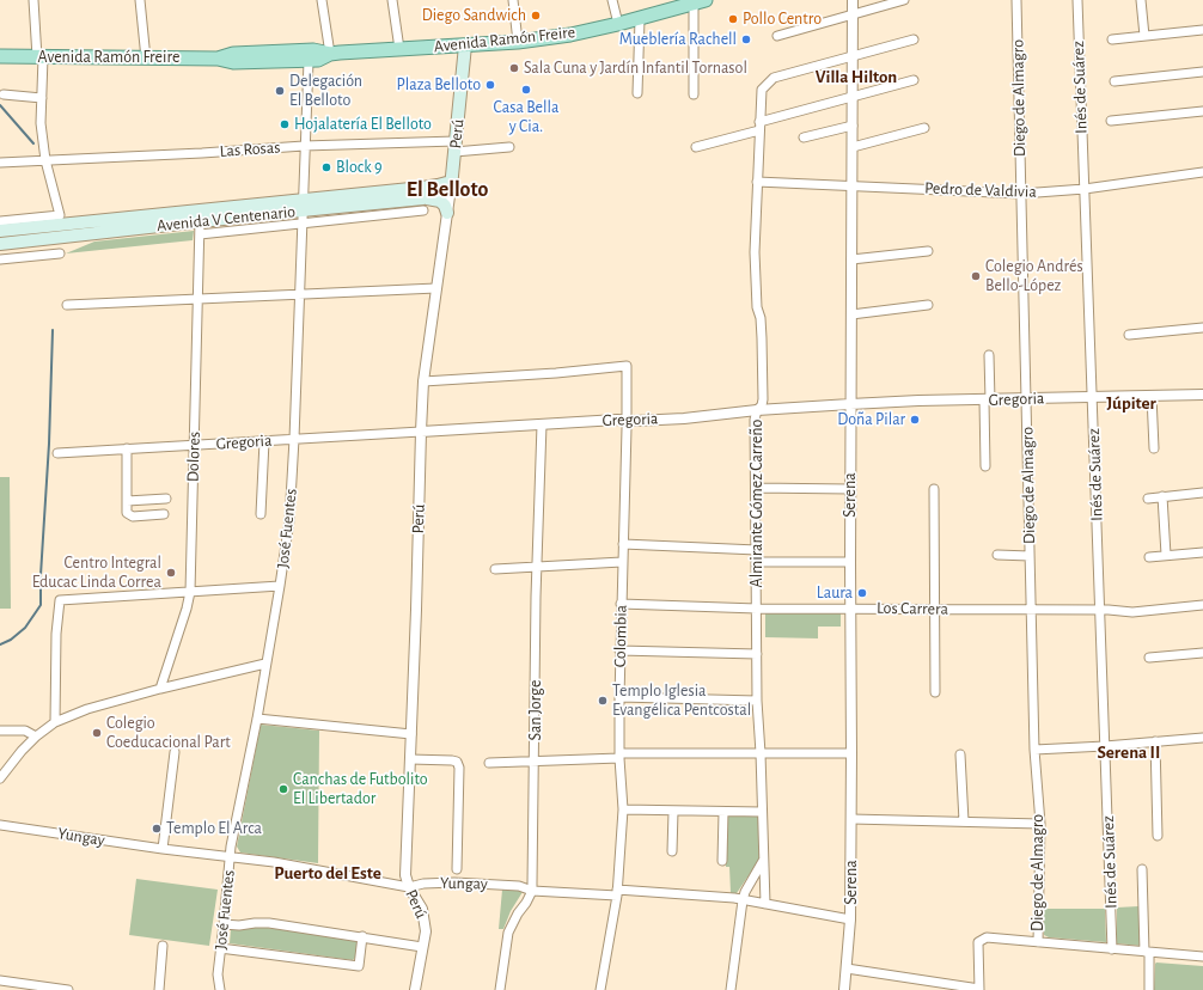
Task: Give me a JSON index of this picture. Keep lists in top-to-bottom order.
{
  "streets": {
    "main road": ["Avenida Ramón Freire", "Perú", "Avenida V Centenario"],
    "street": [
      "Inés de Suárez",
      "Diego de Almagro",
      "Las Rosas",
      "Pedro de Valdivia",
      "Gregoria",
      "Dolores",
      "Serena",
      "Almirante Gómez Carreño",
      "José Fuentes",
      "Los Carrera",
      "Colombia",
      "San Jorge",
      "Yungay"
    ]
  },
  "crossings": [
    ["Avenida Ramón Freire", "Perú"],
    ["Avenida Ramón Freire", "José Fuentes"],
    ["Inés de Suárez", "Pedro de Valdivia"],
    ["Inés de Suárez", "Gregoria"],
    ["Inés de Suárez", "Los Carrera"],
    ["Diego de Almagro", "Pedro de Valdivia"],
    ["Diego de Almagro", "Gregoria"],
    ["Diego de Almagro", "Los Carrera"],
    ["Perú", "Las Rosas"],
    ["Perú", "Avenida V Centenario"],
    ["Perú", "Gregoria"],
    ["Perú", "Colombia"],
    ["Perú", "Yungay"],
    ["Las Rosas", "José Fuentes"],
    ["Pedro de Valdivia", "Serena"],
    ["Pedro de Valdivia", "Almirante Gómez Carreño"],
    ["Avenida V Centenario", "Dolores"],
    ["Avenida V Centenario", "José Fuentes"],
    ["Gregoria", "Dolores"],
    ["Gregoria", "Serena"],
    ["Gregoria", "Almirante Gómez Carreño"],
    ["Gregoria", "José Fuentes"],
    ["Gregoria", "Colombia"],
    ["Gregoria", "San Jorge"],
    ["Serena", "Almirante Gómez Carreño"],
    ["Serena", "Los Carrera"],
    ["Serena", "Yungay"],
    ["Almirante Gómez Carreño", "Los Carrera"],
    ["Almirante Gómez Carreño", "Yungay"],
    ["José Fuentes", "Yungay"],
    ["Los Carrera", "Colombia"],
    ["Colombia", "Yungay"],
    ["San Jorge", "Yungay"]
  ],
  "districts": [
    "Villa Hilton",
    "El Belloto",
    "Júpiter",
    "Serena II",
    "Puerto del Este"
  ],
  "places": [
    "Diego Sandwich",
    "Pollo Centro",
    "Mueblería Rachell",
    "Sala Cuna y Jardín Infantil Tornasol",
    "Plaza Belloto",
    "Casa Bella y Cia.",
    "Delegación El Belloto",
    "Hojalatería El Belloto",
    "Block 9",
    "Colegio Andrés Bello-López",
    "Doña Pilar",
    "Centro Integral Educac Linda Correa",
    "Laura",
    "Templo Iglesia Evangélica Pentcostal",
    "Colegio Coeducacional Part",
    "Canchas de Futbolito El Libertador",
    "Templo El Arca"
  ]
}
